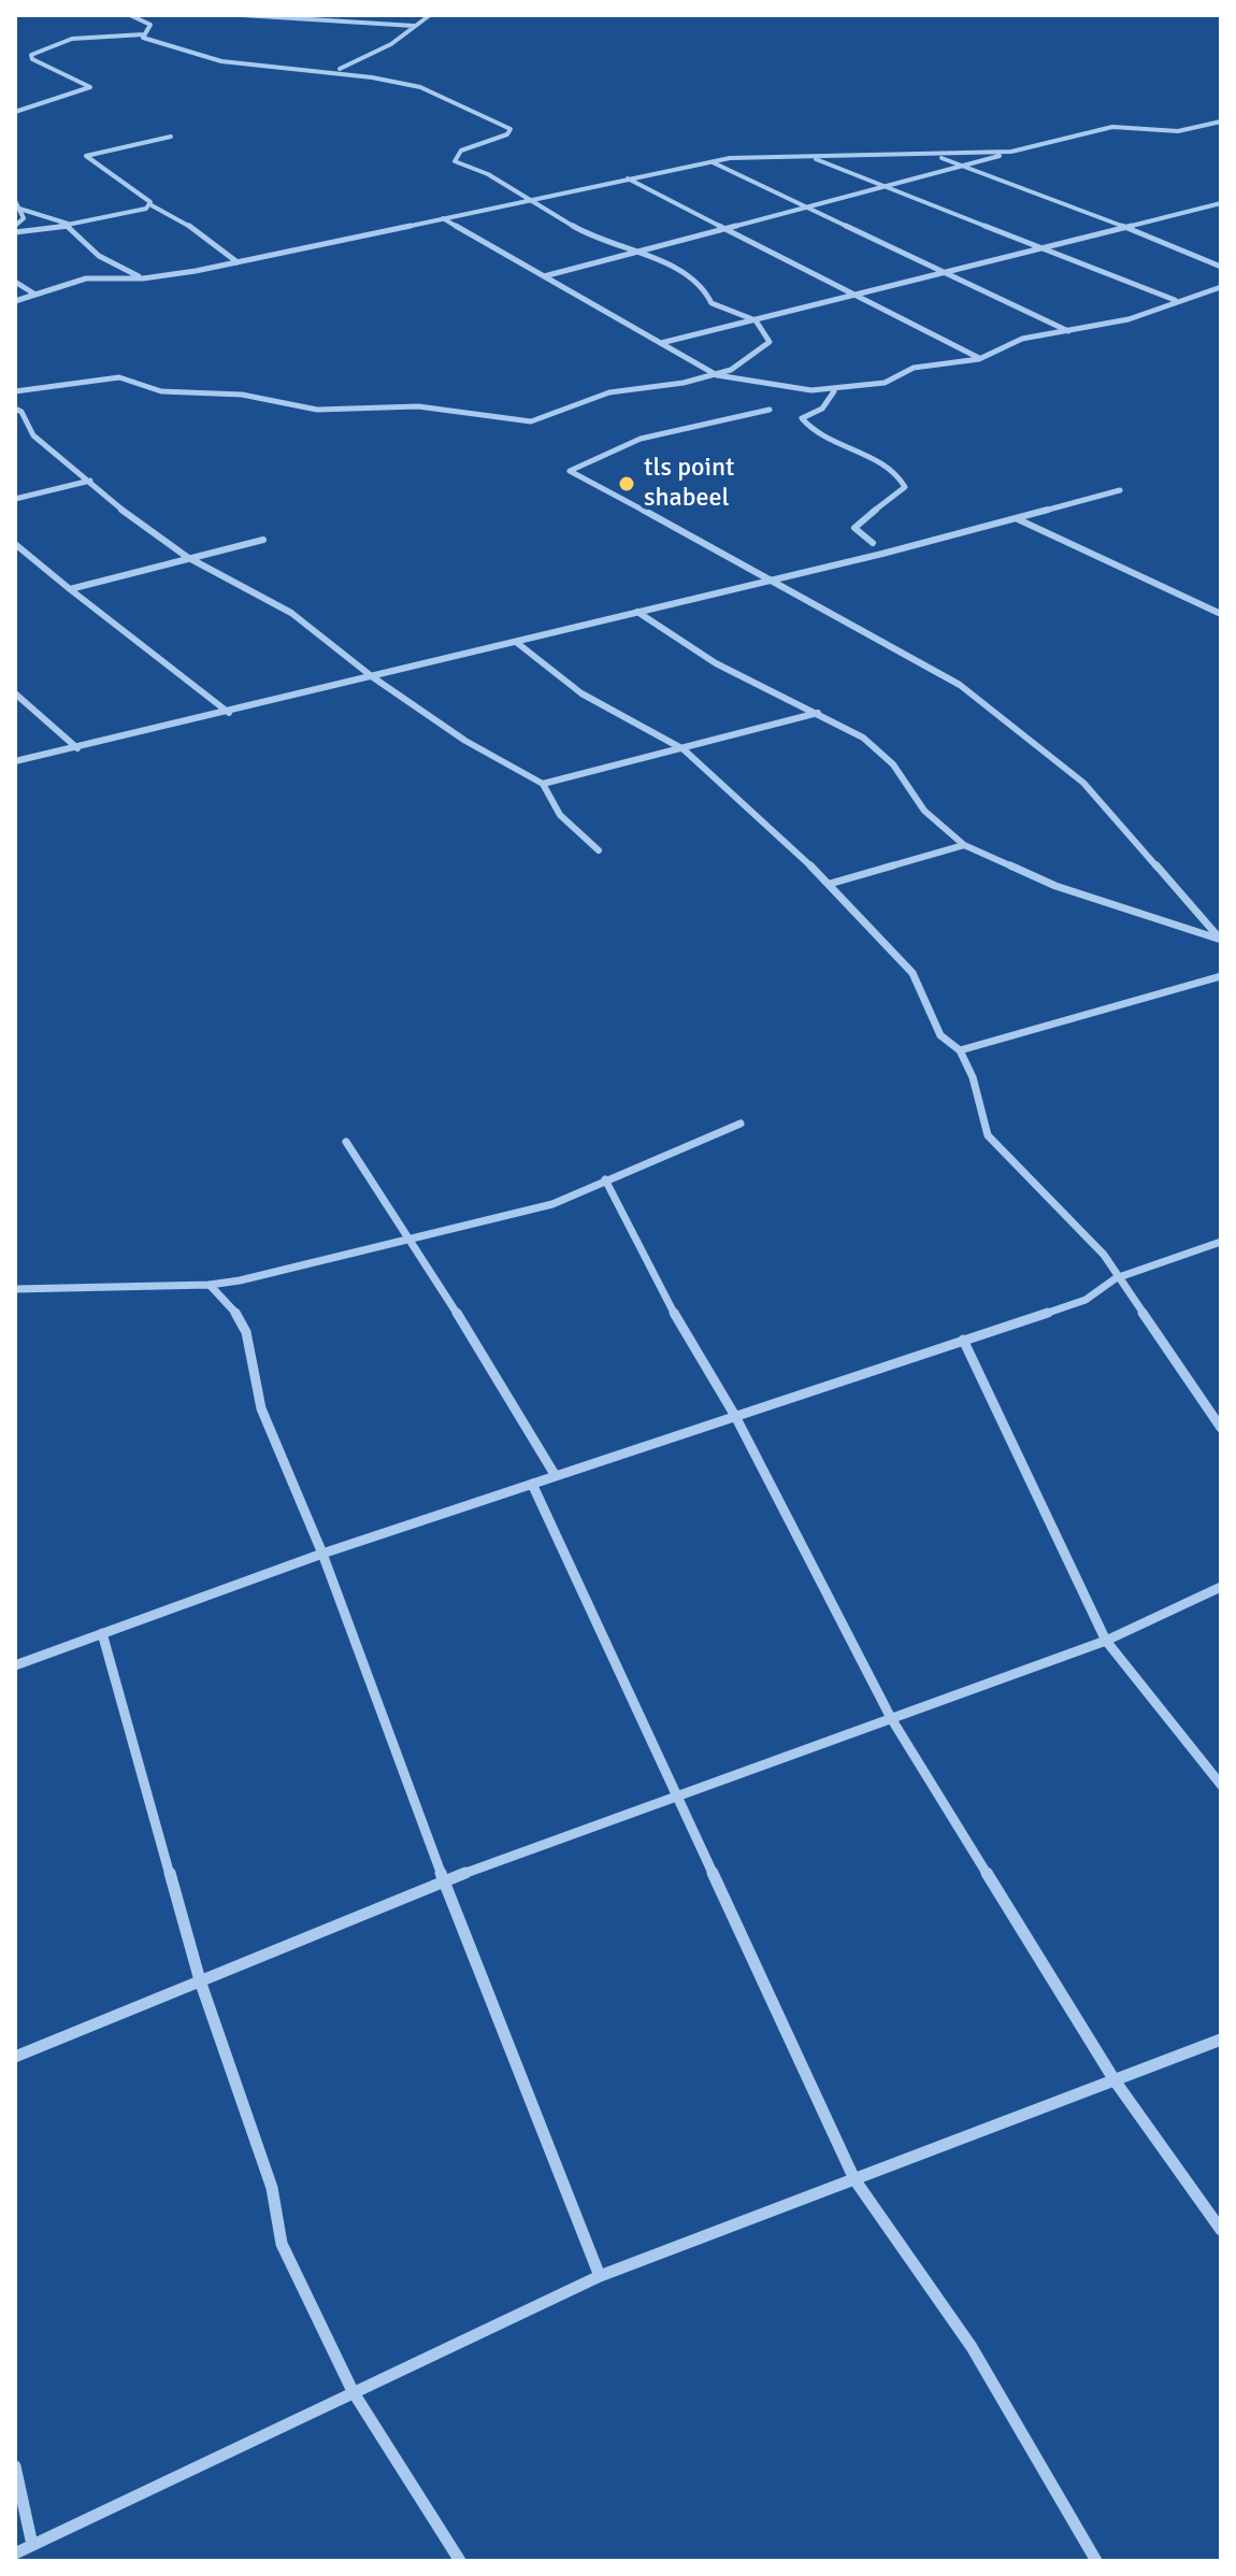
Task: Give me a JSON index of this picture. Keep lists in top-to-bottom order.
{
  "places": ["tls point shabeel"]
}
